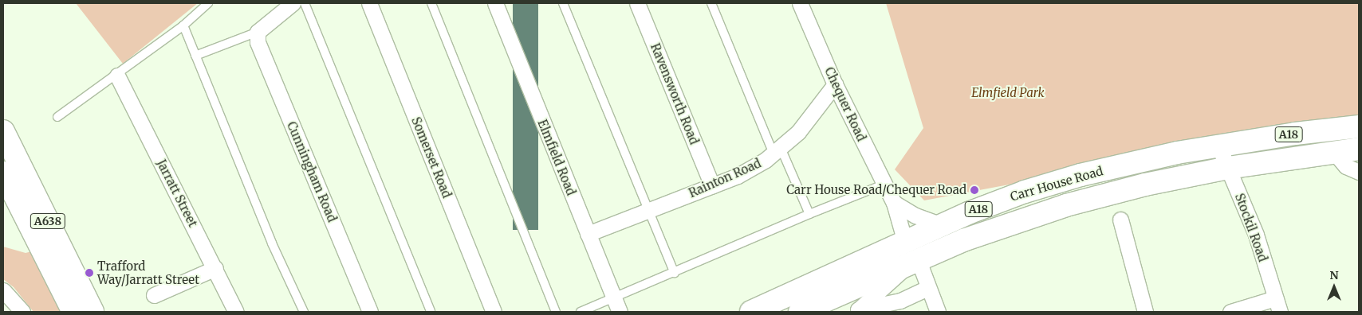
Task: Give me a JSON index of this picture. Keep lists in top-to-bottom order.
{
  "streets": {
    "highway": ["A18", "Carr House Road", "A638"],
    "street": [
      "Ravensworth Road",
      "Chequer Road",
      "Somerset Road",
      "Elmfield Road",
      "Cunningham Road",
      "Rainton Road",
      "Jarratt Street",
      "Stockil Road"
    ]
  },
  "crossings": [
    ["Ravensworth Road", "Rainton Road"],
    ["Chequer Road", "Rainton Road"],
    ["Chequer Road", "Carr House Road"],
    ["Elmfield Road", "Rainton Road"],
    ["Carr House Road", "Stockil Road"]
  ],
  "parks": ["Elmfield Park"],
  "places": ["Carr House Road/Chequer Road", "Trafford Way/Jarratt Street"],
  "north": "top"
}
